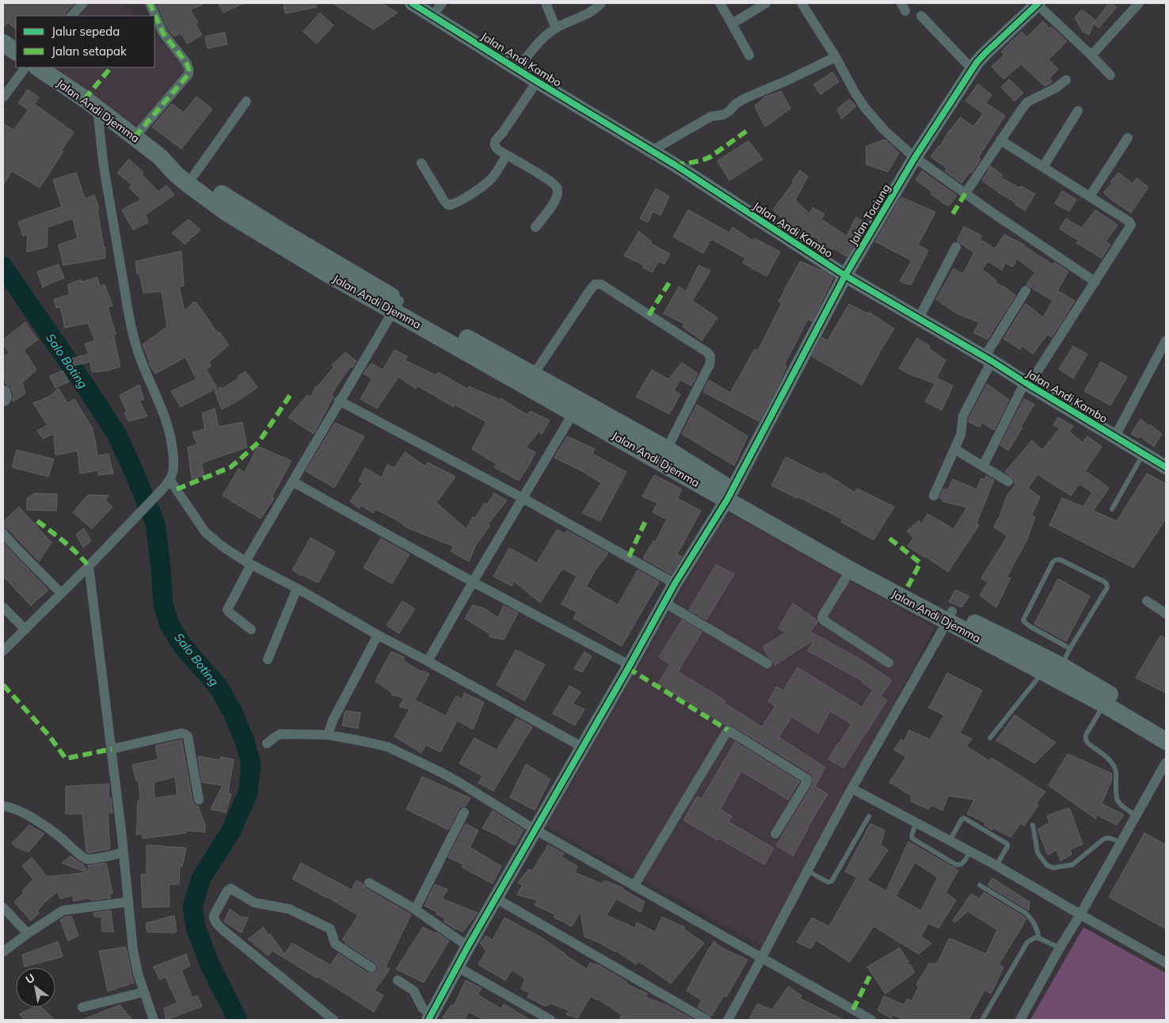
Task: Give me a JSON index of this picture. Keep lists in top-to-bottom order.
{
  "streets": {
    "highway": ["Jalan Andi Djemma"],
    "street": ["Jalan Andi Kambo", "Jalan Tociung"]
  },
  "crossings": [
    ["Jalan Andi Kambo", "Jalan Tociung"],
    ["Jalan Andi Djemma", "Jalan Tociung"]
  ],
  "water": ["Salo Boting"],
  "legend": ["Jalur sepeda", "Jalan setapak"],
  "north": "top left"
}
